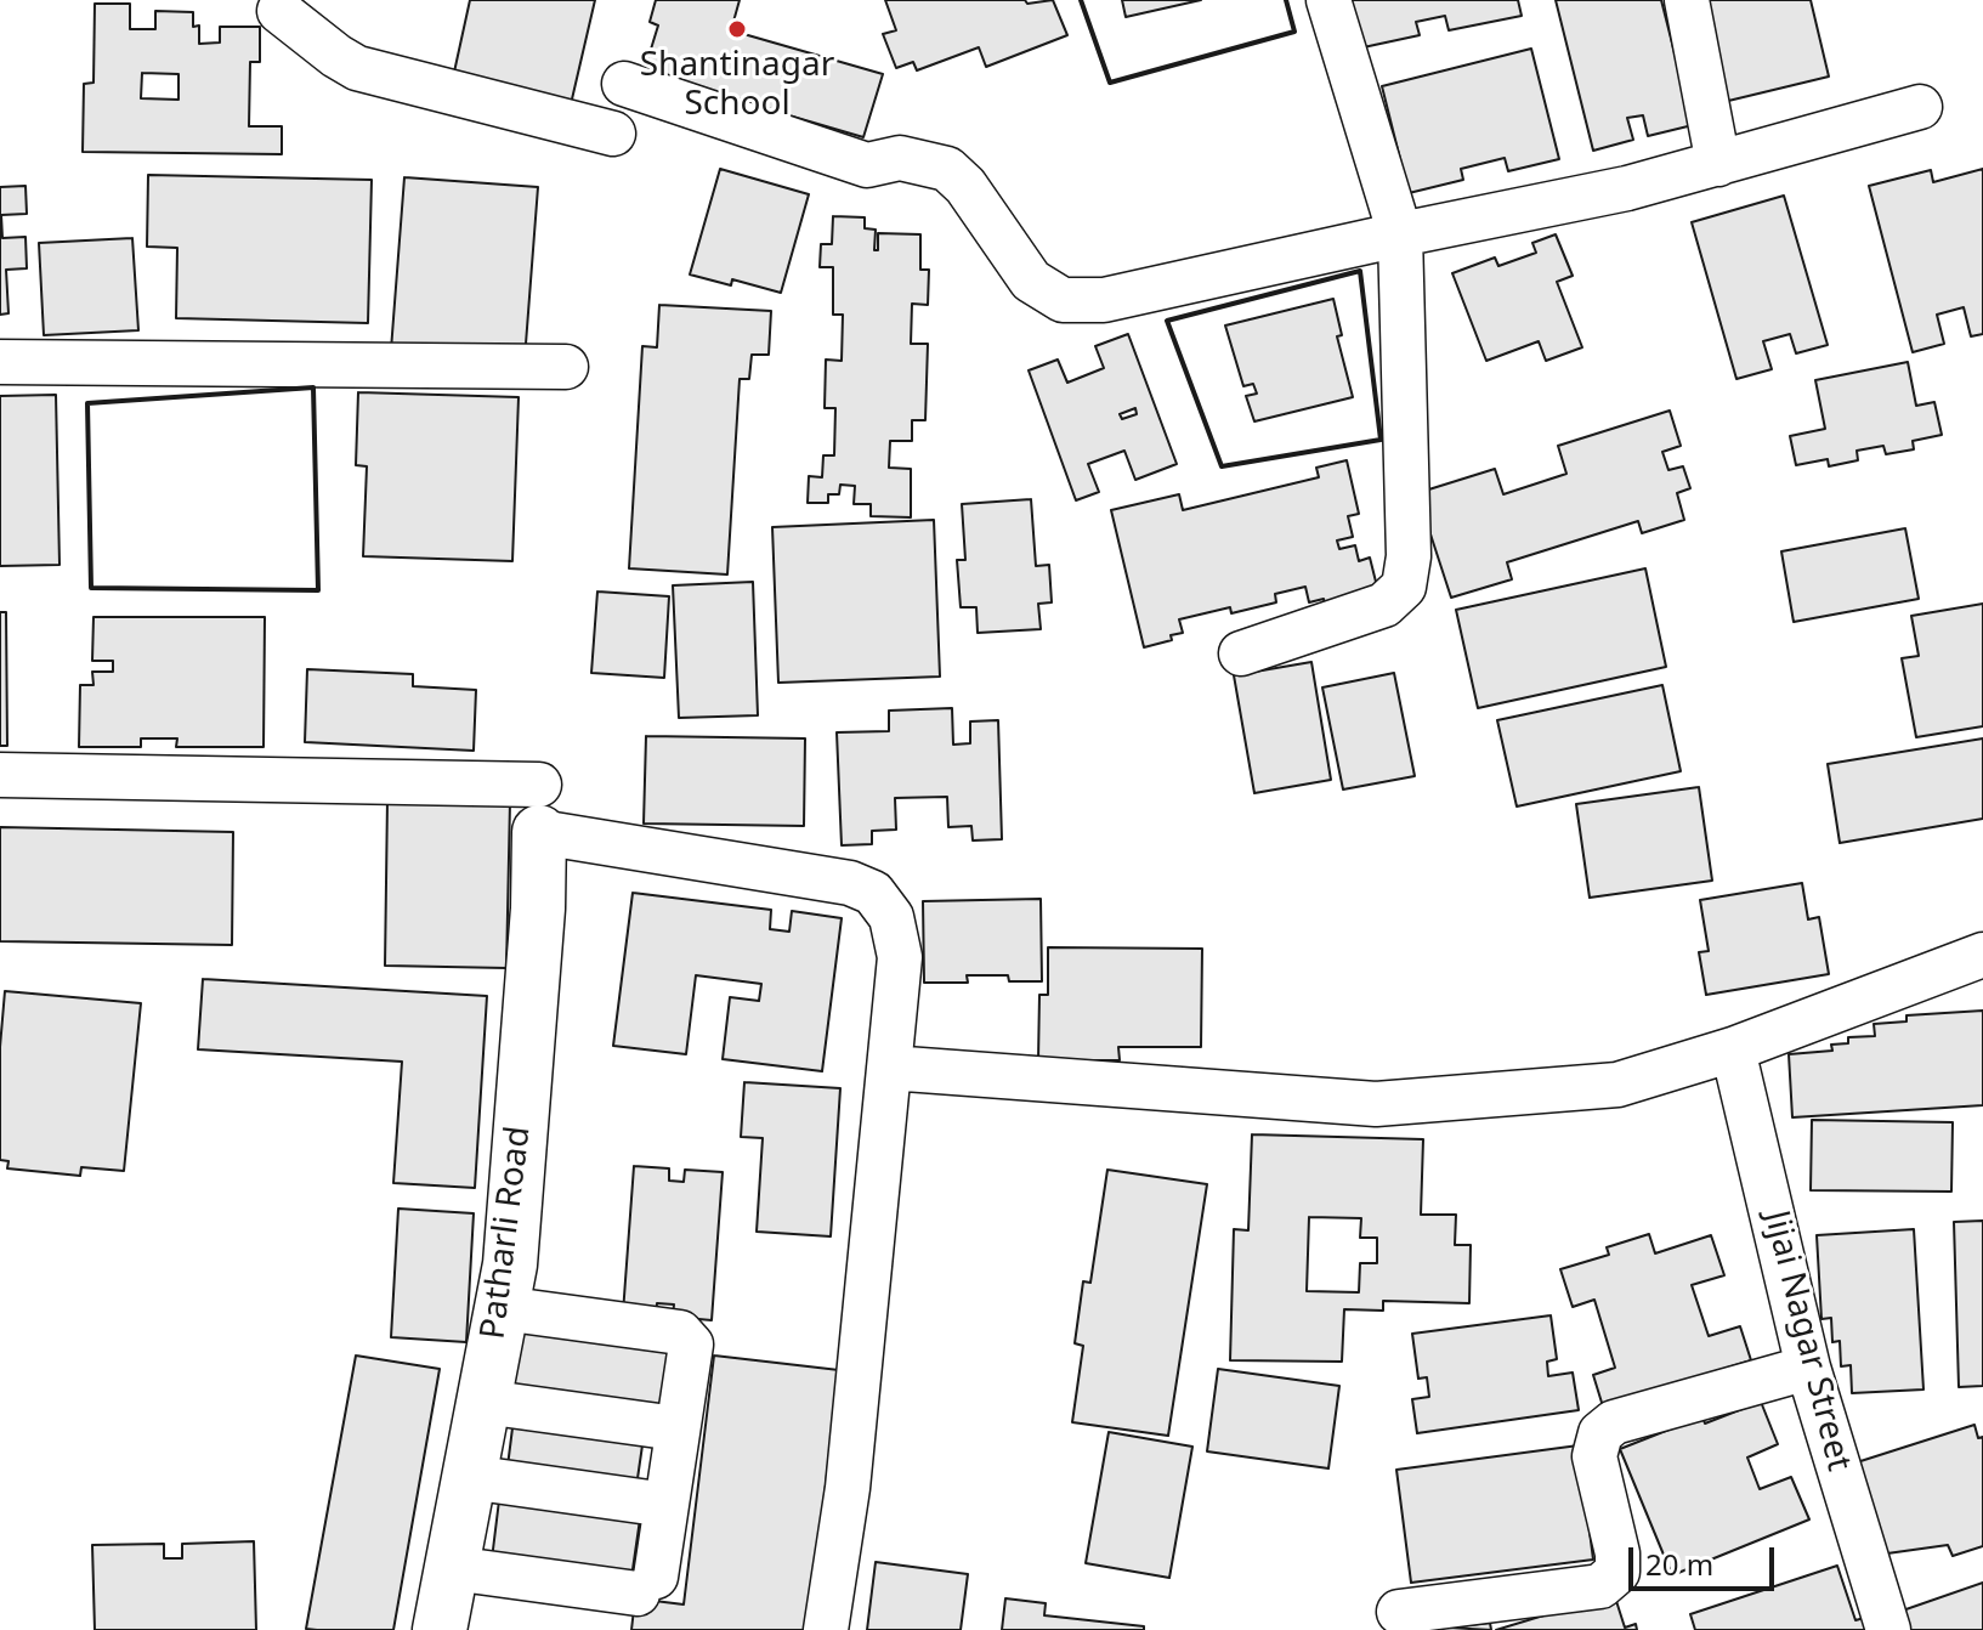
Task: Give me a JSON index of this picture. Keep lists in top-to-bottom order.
{
  "streets": {
    "street": ["Patharli Road", "Jijai Nagar Street"]
  },
  "places": ["Shantinagar School"],
  "scale_bar": "20 m"
}
